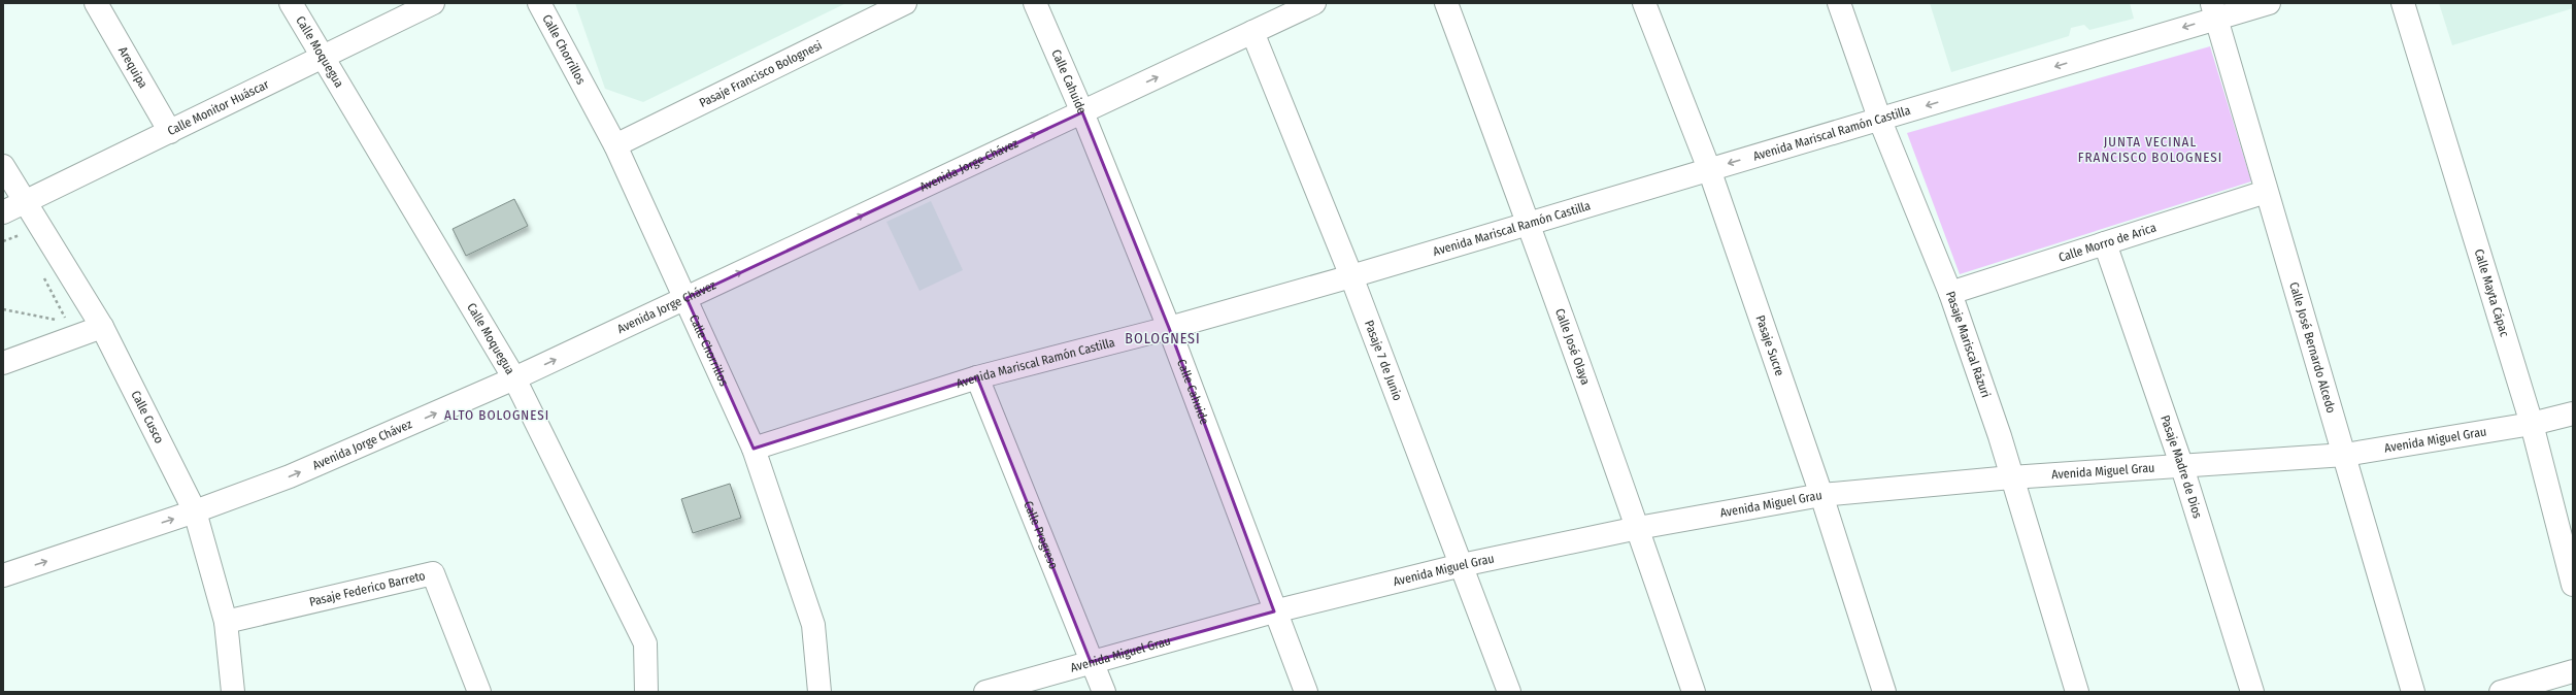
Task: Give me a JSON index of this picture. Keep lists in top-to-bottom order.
{
  "streets": {
    "street": [
      "Calle Chorrillos",
      "Calle Moquegua",
      "Arequipa",
      "Pasaje Francisco Bolognesi",
      "Calle Cahuide",
      "Calle Monitor Huáscar",
      "Avenida Mariscal Ramón Castilla",
      "Avenida Jorge Chávez",
      "Calle Morro de Arica",
      "Calle Mayta Cápac",
      "Pasaje Mariscal Rázuri",
      "Pasaje Sucre",
      "Calle José Olaya",
      "Calle José Bernardo Alcedo",
      "Pasaje 7 de Junio",
      "Calle Cusco",
      "Avenida Miguel Grau",
      "Pasaje Madre de Dios",
      "Calle Progreso",
      "Pasaje Federico Barreto"
    ]
  },
  "crossings": [
    ["Calle Chorrillos", "Pasaje Francisco Bolognesi"],
    ["Calle Chorrillos", "Avenida Mariscal Ramón Castilla"],
    ["Calle Chorrillos", "Avenida Jorge Chávez"],
    ["Calle Moquegua", "Calle Monitor Huáscar"],
    ["Calle Moquegua", "Avenida Jorge Chávez"],
    ["Arequipa", "Calle Monitor Huáscar"],
    ["Calle Cahuide", "Avenida Mariscal Ramón Castilla"],
    ["Calle Cahuide", "Avenida Jorge Chávez"],
    ["Calle Cahuide", "Avenida Miguel Grau"],
    ["Calle Monitor Huáscar", "Calle Cusco"],
    ["Avenida Mariscal Ramón Castilla", "Pasaje Mariscal Rázuri"],
    ["Avenida Mariscal Ramón Castilla", "Pasaje Sucre"],
    ["Avenida Mariscal Ramón Castilla", "Calle José Olaya"],
    ["Avenida Mariscal Ramón Castilla", "Calle José Bernardo Alcedo"],
    ["Avenida Mariscal Ramón Castilla", "Pasaje 7 de Junio"],
    ["Avenida Mariscal Ramón Castilla", "Calle Progreso"],
    ["Avenida Jorge Chávez", "Pasaje 7 de Junio"],
    ["Avenida Jorge Chávez", "Calle Cusco"],
    ["Calle Morro de Arica", "Pasaje Mariscal Rázuri"],
    ["Calle Morro de Arica", "Calle José Bernardo Alcedo"],
    ["Calle Morro de Arica", "Pasaje Madre de Dios"],
    ["Calle Mayta Cápac", "Avenida Miguel Grau"],
    ["Pasaje Mariscal Rázuri", "Avenida Miguel Grau"],
    ["Pasaje Sucre", "Avenida Miguel Grau"],
    ["Calle José Olaya", "Avenida Miguel Grau"],
    ["Calle José Bernardo Alcedo", "Avenida Miguel Grau"],
    ["Pasaje 7 de Junio", "Avenida Miguel Grau"],
    ["Calle Cusco", "Pasaje Federico Barreto"],
    ["Avenida Miguel Grau", "Pasaje Madre de Dios"],
    ["Avenida Miguel Grau", "Calle Progreso"]
  ],
  "one_way": ["Avenida Jorge Chávez"],
  "districts": ["JUNTA VECINAL FRANCISCO BOLOGNESI", "BOLOGNESI", "ALTO BOLOGNESI"]
}
